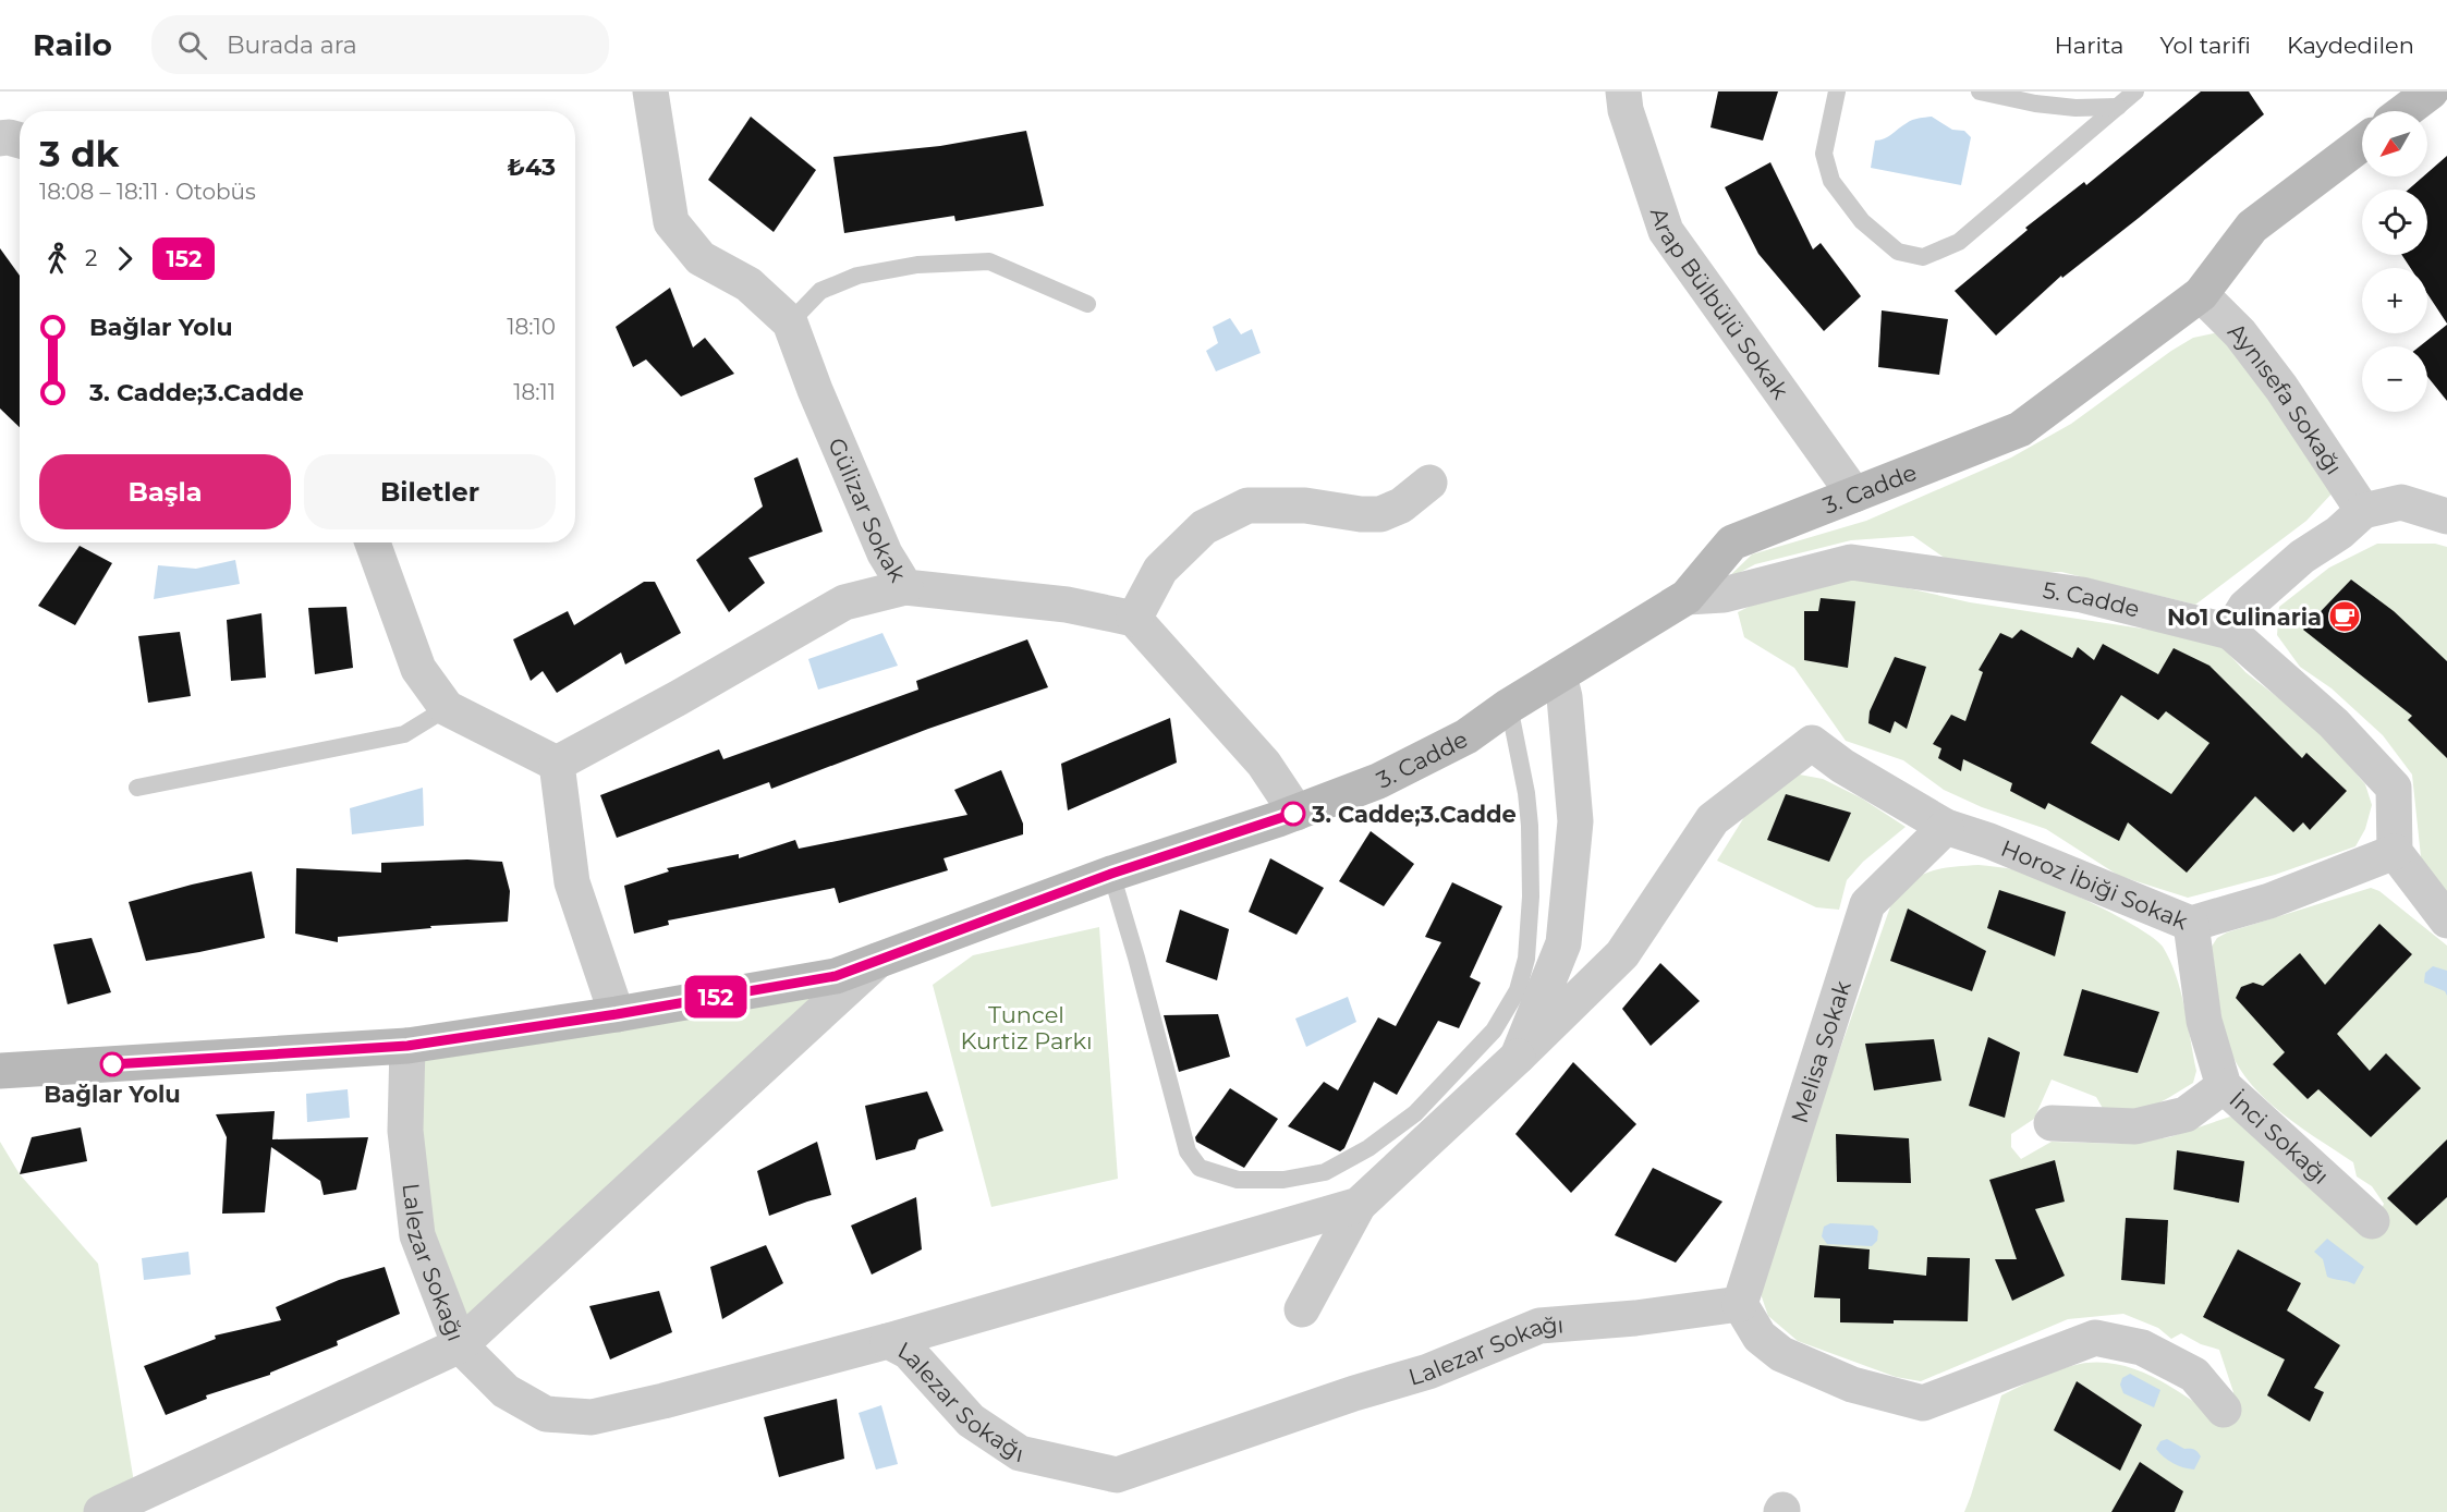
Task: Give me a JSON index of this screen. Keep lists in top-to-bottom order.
{
  "streets": {
    "main road": ["3. Cadde"],
    "street": [
      "Arap Bülbülü Sokak",
      "Aynısefa Sokağı",
      "Gülizar Sokak",
      "5. Cadde",
      "Horoz İbiği Sokak",
      "Melisa Sokak",
      "İnci Sokağı",
      "Lalezar Sokağı"
    ]
  },
  "crossings": [
    ["Arap Bülbülü Sokak", "3. Cadde"],
    ["Aynısefa Sokağı", "3. Cadde"],
    ["3. Cadde", "5. Cadde"],
    ["3. Cadde", "Lalezar Sokağı"],
    ["Horoz İbiği Sokak", "Melisa Sokak"],
    ["Horoz İbiği Sokak", "İnci Sokağı"],
    ["Melisa Sokak", "Lalezar Sokağı"]
  ],
  "parks": ["Tuncel Kurtiz Parkı"],
  "places": {
    "cafe": ["No1 Culinaria"],
    "other": ["3. Cadde;3.Cadde", "Bağlar Yolu"]
  },
  "lines": ["bus line 152"],
  "north": "bottom left",
  "page": {
    "header": "Railo",
    "search": "Burada ara",
    "nav": ["Harita", "Yol tarifi", "Kaydedilen"],
    "on_map": "152",
    "map_buttons": ["+", "−"],
    "heading": ["3 dk", "18:08 – 18:11 · Otobüs", "₺43"],
    "legs": ["2", "152"],
    "list": [
      {
        "name": "Bağlar Yolu",
        "value": "18:10"
      },
      {
        "name": "3. Cadde;3.Cadde",
        "value": "18:11"
      }
    ],
    "buttons": ["Başla", "Biletler"]
  }
}
